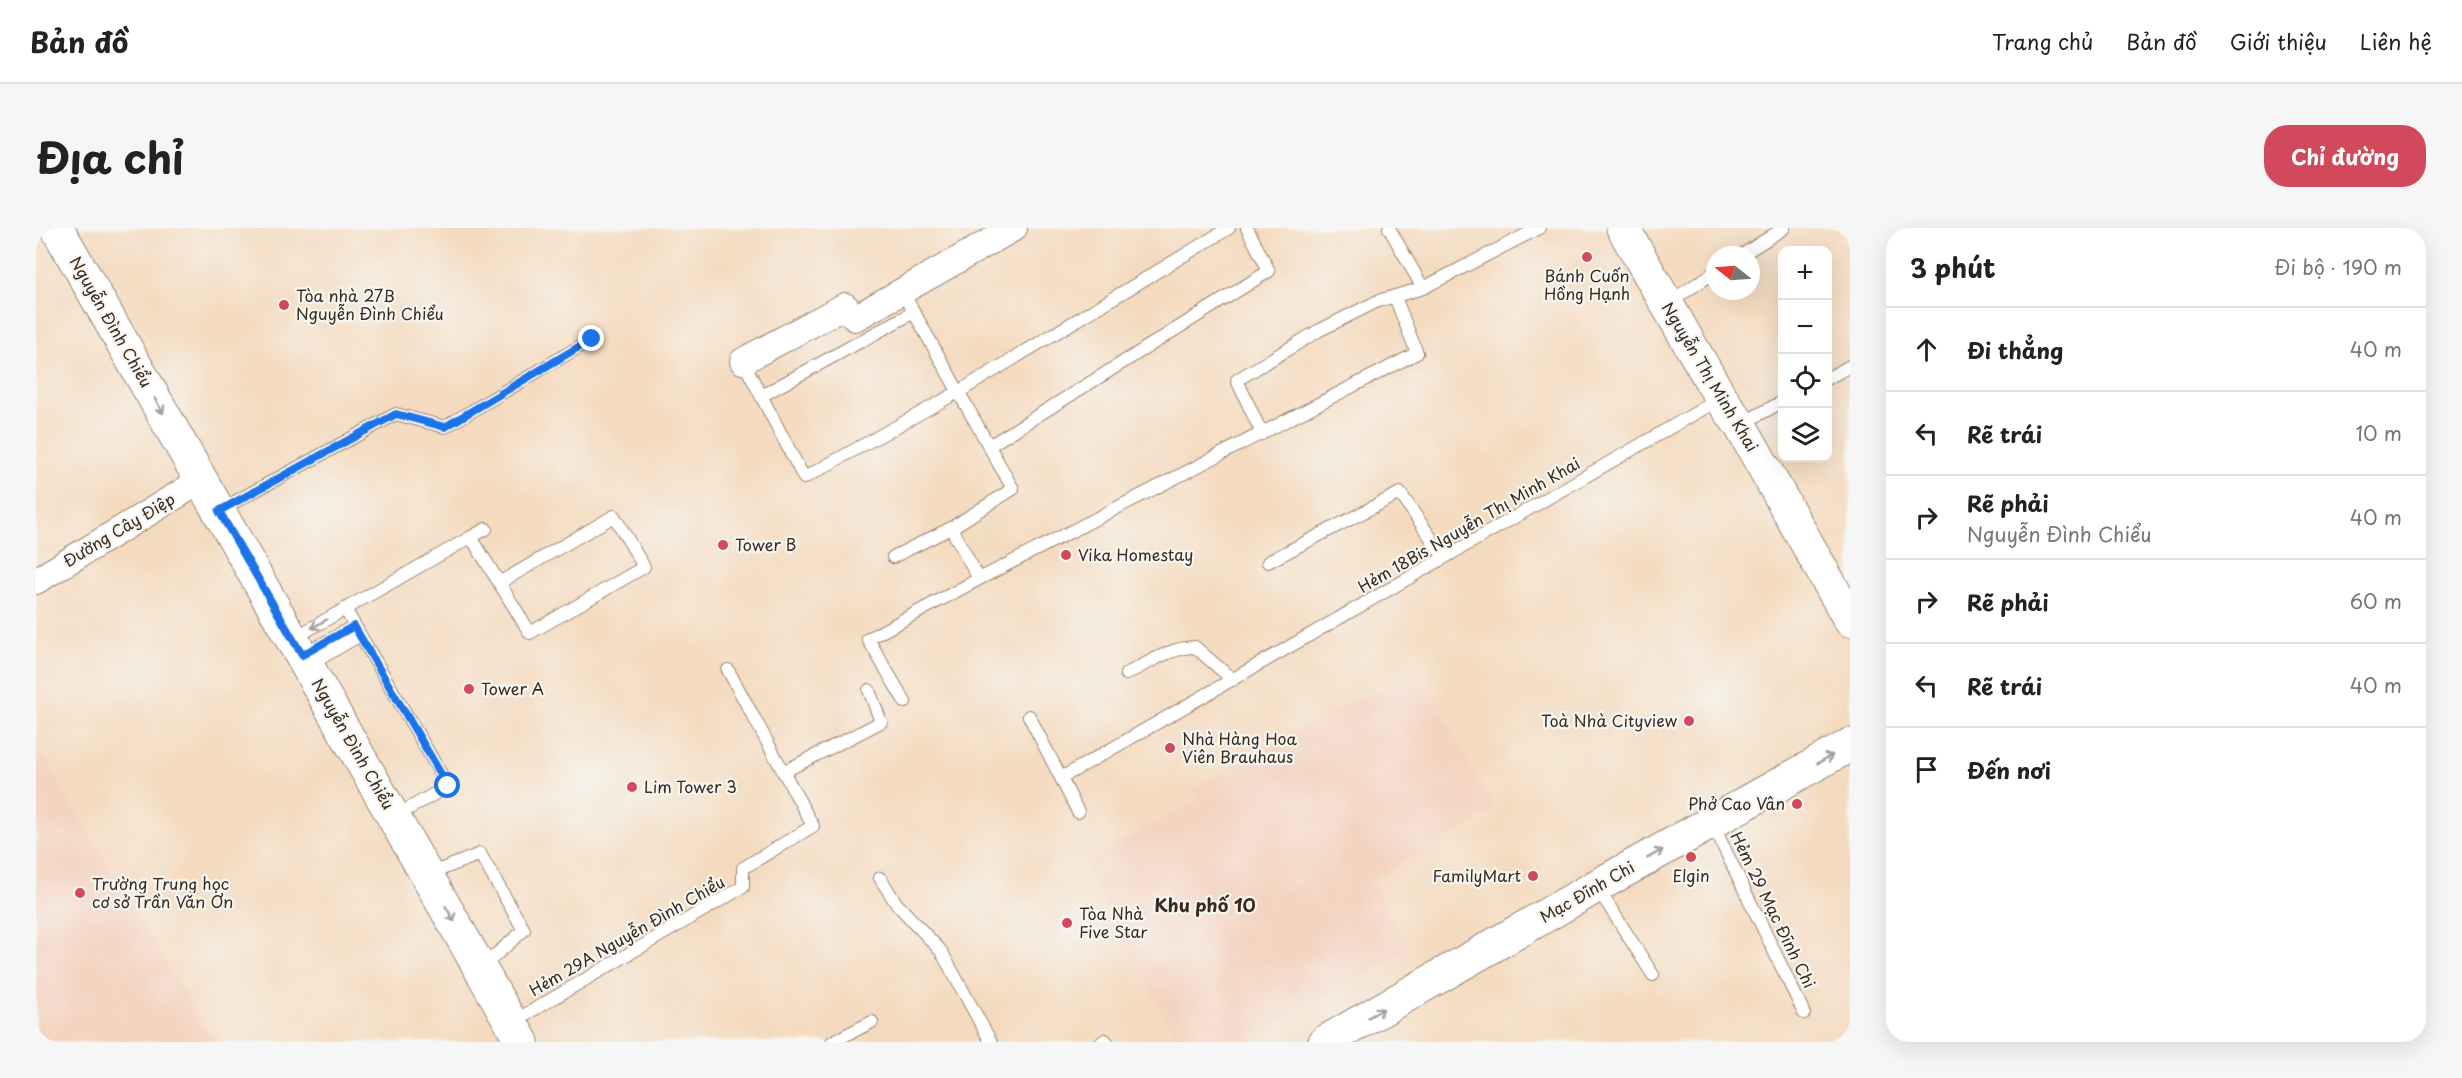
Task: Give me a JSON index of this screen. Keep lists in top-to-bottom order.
{
  "streets": {
    "main road": ["Nguyễn Đình Chiểu", "Nguyễn Thị Minh Khai", "Mạc Đĩnh Chi"],
    "street": ["Đường Cây Điệp"],
    "lane": ["Hẻm 18Bis Nguyễn Thị Minh Khai", "Hẻm 29 Mạc Đĩnh Chi", "Hẻm 29A Nguyễn Đình Chiểu"]
  },
  "crossings": [
    ["Nguyễn Đình Chiểu", "Đường Cây Điệp"],
    ["Nguyễn Đình Chiểu", "Hẻm 29A Nguyễn Đình Chiểu"],
    ["Nguyễn Thị Minh Khai", "Hẻm 18Bis Nguyễn Thị Minh Khai"],
    ["Mạc Đĩnh Chi", "Hẻm 29 Mạc Đĩnh Chi"]
  ],
  "one_way": ["Nguyễn Đình Chiểu", "Mạc Đĩnh Chi"],
  "districts": ["Khu phố 10"],
  "places": [
    "Bánh Cuốn Hồng Hạnh",
    "Tòa nhà 27B Nguyễn Đình Chiểu",
    "Tower B",
    "Vika Homestay",
    "Tower A",
    "Toà Nhà Cityview",
    "Nhà Hàng Hoa Viên Brauhaus",
    "Lim Tower 3",
    "Phở Cao Vân",
    "Elgin",
    "FamilyMart",
    "Trường Trung học cơ sở Trần Văn Ơn",
    "Tòa Nhà Five Star"
  ],
  "north": "left",
  "page": {
    "header": "Bản đồ",
    "nav": [
      "Trang chủ",
      "Bản đồ",
      "Giới thiệu",
      "Liên hệ"
    ],
    "title": "Địa chỉ",
    "buttons": "Chỉ đường",
    "heading": ["3 phút", "Đi bộ · 190 m"],
    "map_buttons": ["+", "−"],
    "list": [
      ["Đi thẳng", "40 m"],
      ["Rẽ trái", "10 m"],
      ["Rẽ phải", "Nguyễn Đình Chiểu", "40 m"],
      ["Rẽ phải", "60 m"],
      ["Rẽ trái", "40 m"],
      "Đến nơi"
    ]
  }
}
